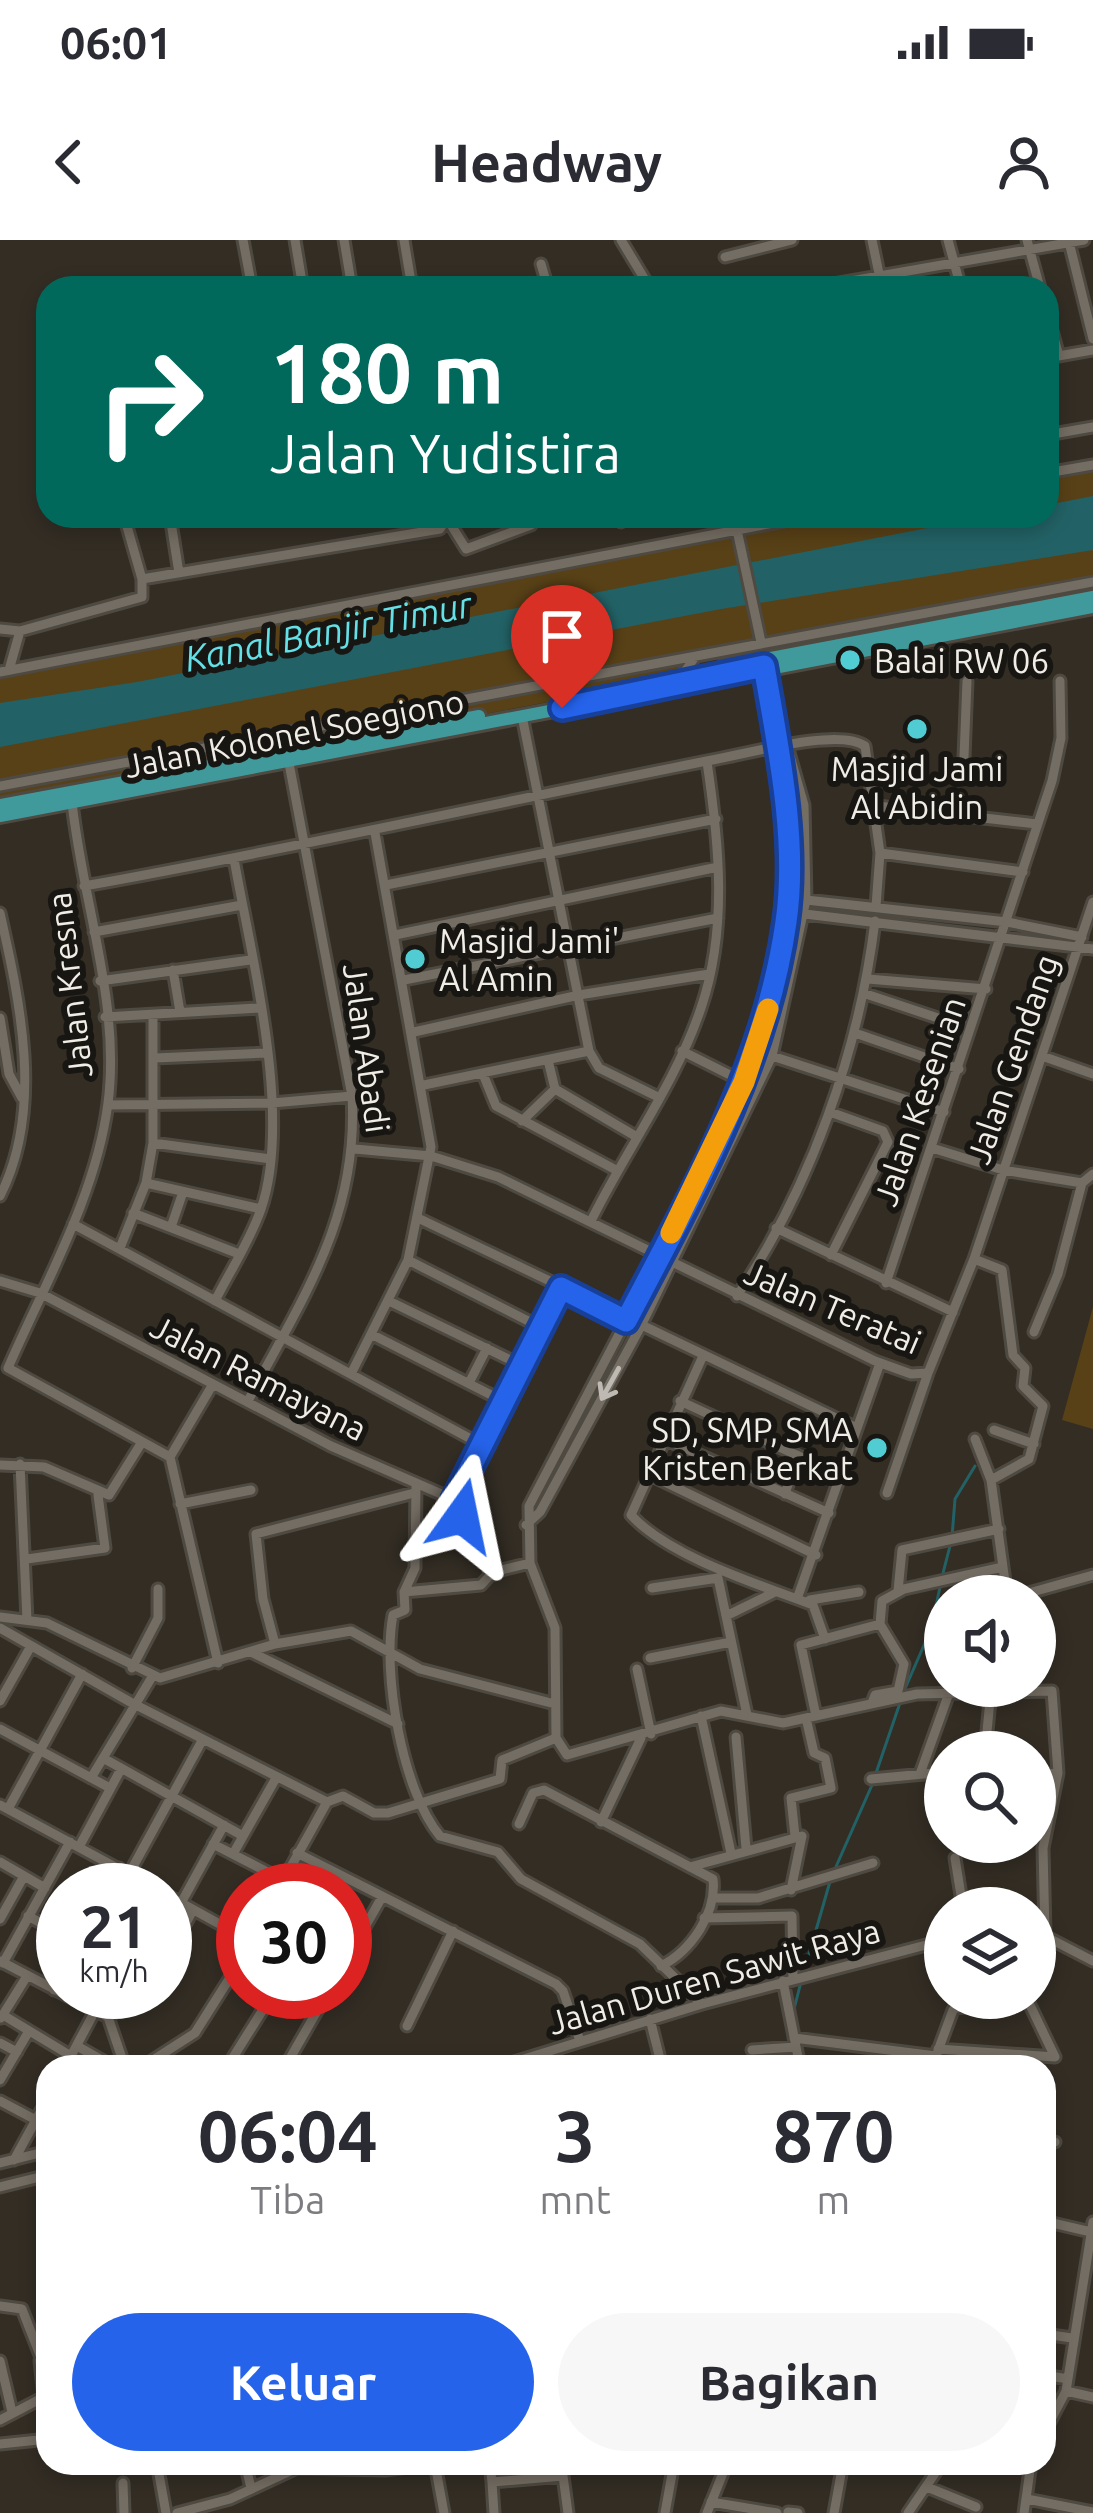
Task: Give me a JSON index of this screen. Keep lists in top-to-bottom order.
{
  "streets": {
    "main road": ["Jalan Kolonel Soegiono"],
    "street": [
      "Jalan Kresna",
      "Jalan Abadi",
      "Jalan Gendang",
      "Jalan Kesenian",
      "Jalan Teratai",
      "Jalan Ramayana",
      "Jalan Duren Sawit Raya"
    ]
  },
  "crossings": [
    ["Jalan Kolonel Soegiono", "Jalan Kresna"],
    ["Jalan Kolonel Soegiono", "Jalan Abadi"],
    ["Jalan Kresna", "Jalan Ramayana"],
    ["Jalan Abadi", "Jalan Teratai"],
    ["Jalan Abadi", "Jalan Ramayana"],
    ["Jalan Gendang", "Jalan Kesenian"],
    ["Jalan Gendang", "Jalan Teratai"]
  ],
  "water": ["Kanal Banjir Timur"],
  "places": [
    "Balai RW 06",
    "Masjid Jami Al Abidin",
    "Masjid Jami' Al Amin",
    "SD, SMP, SMA Kristen Berkat"
  ],
  "page": {
    "status": "06:01",
    "header": "Headway",
    "turn": ["180 m", "Jalan Yudistira"],
    "speed": "21 km/h",
    "limit": "30",
    "eta": [
      "06:04",
      "Tiba",
      "3",
      "mnt",
      "870",
      "m"
    ],
    "buttons": ["Keluar", "Bagikan"]
  }
}
